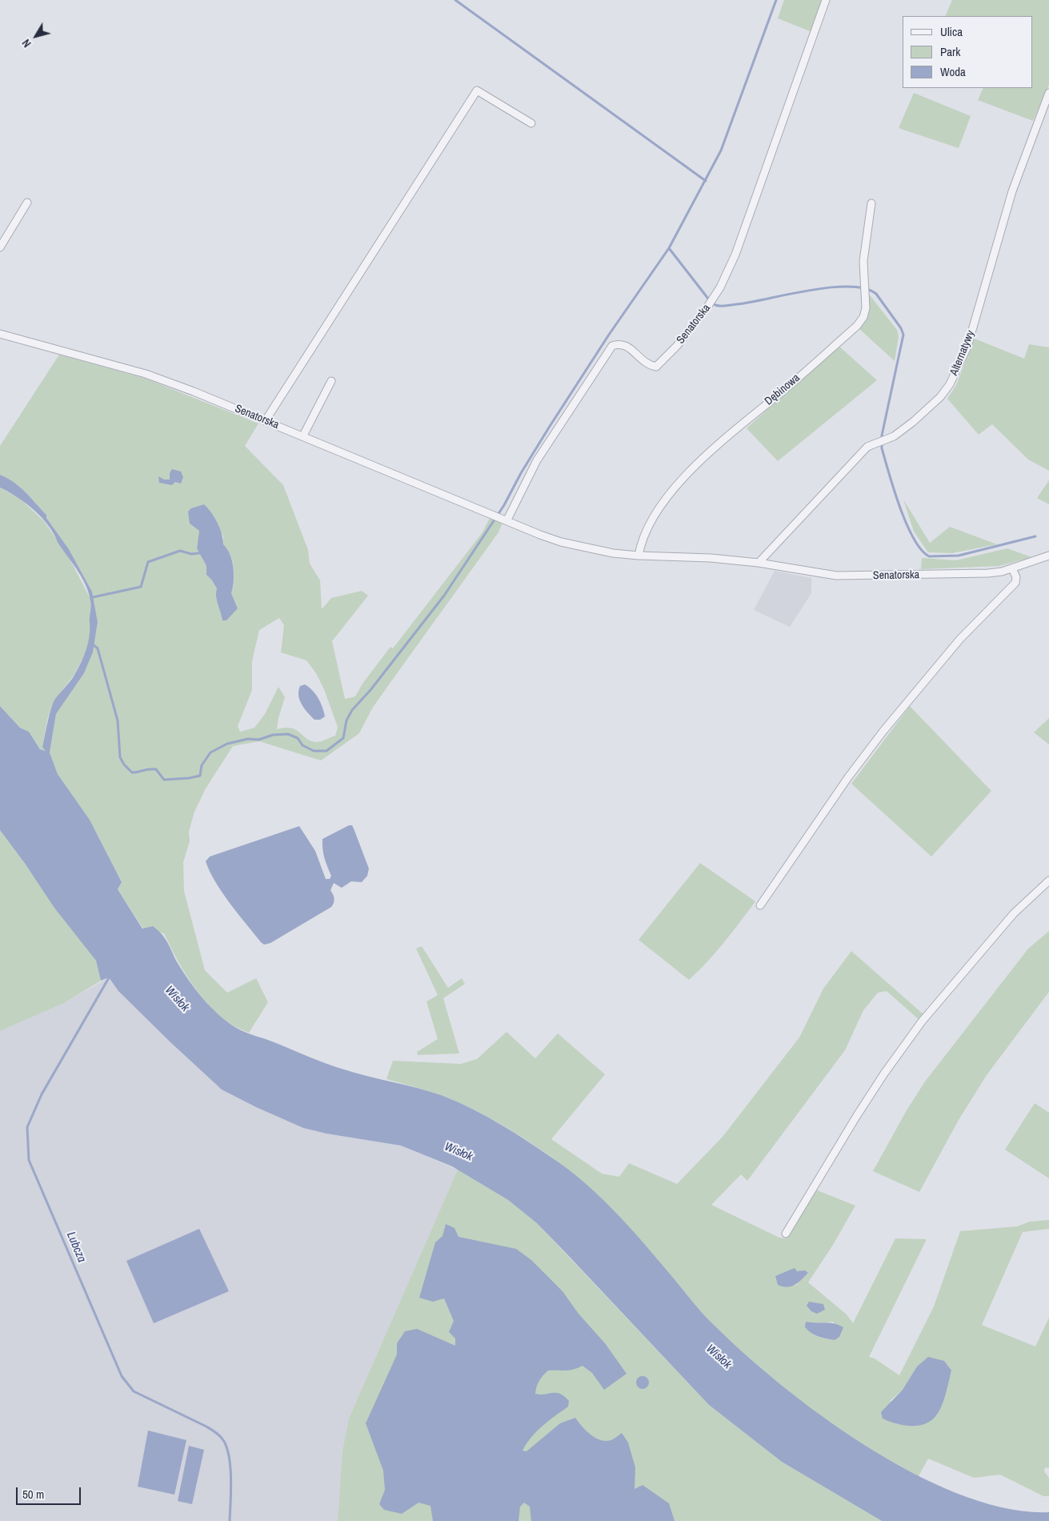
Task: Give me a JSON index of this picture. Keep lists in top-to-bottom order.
{
  "streets": {
    "street": ["Senatorska", "Alternatywy", "Dębinowa"]
  },
  "crossings": [
    ["Senatorska", "Alternatywy"],
    ["Senatorska", "Dębinowa"]
  ],
  "water": ["Wisłok", "Lubcza"],
  "legend": ["Ulica", "Park", "Woda"],
  "scale_bar": "50 m",
  "north": "bottom left"
}
